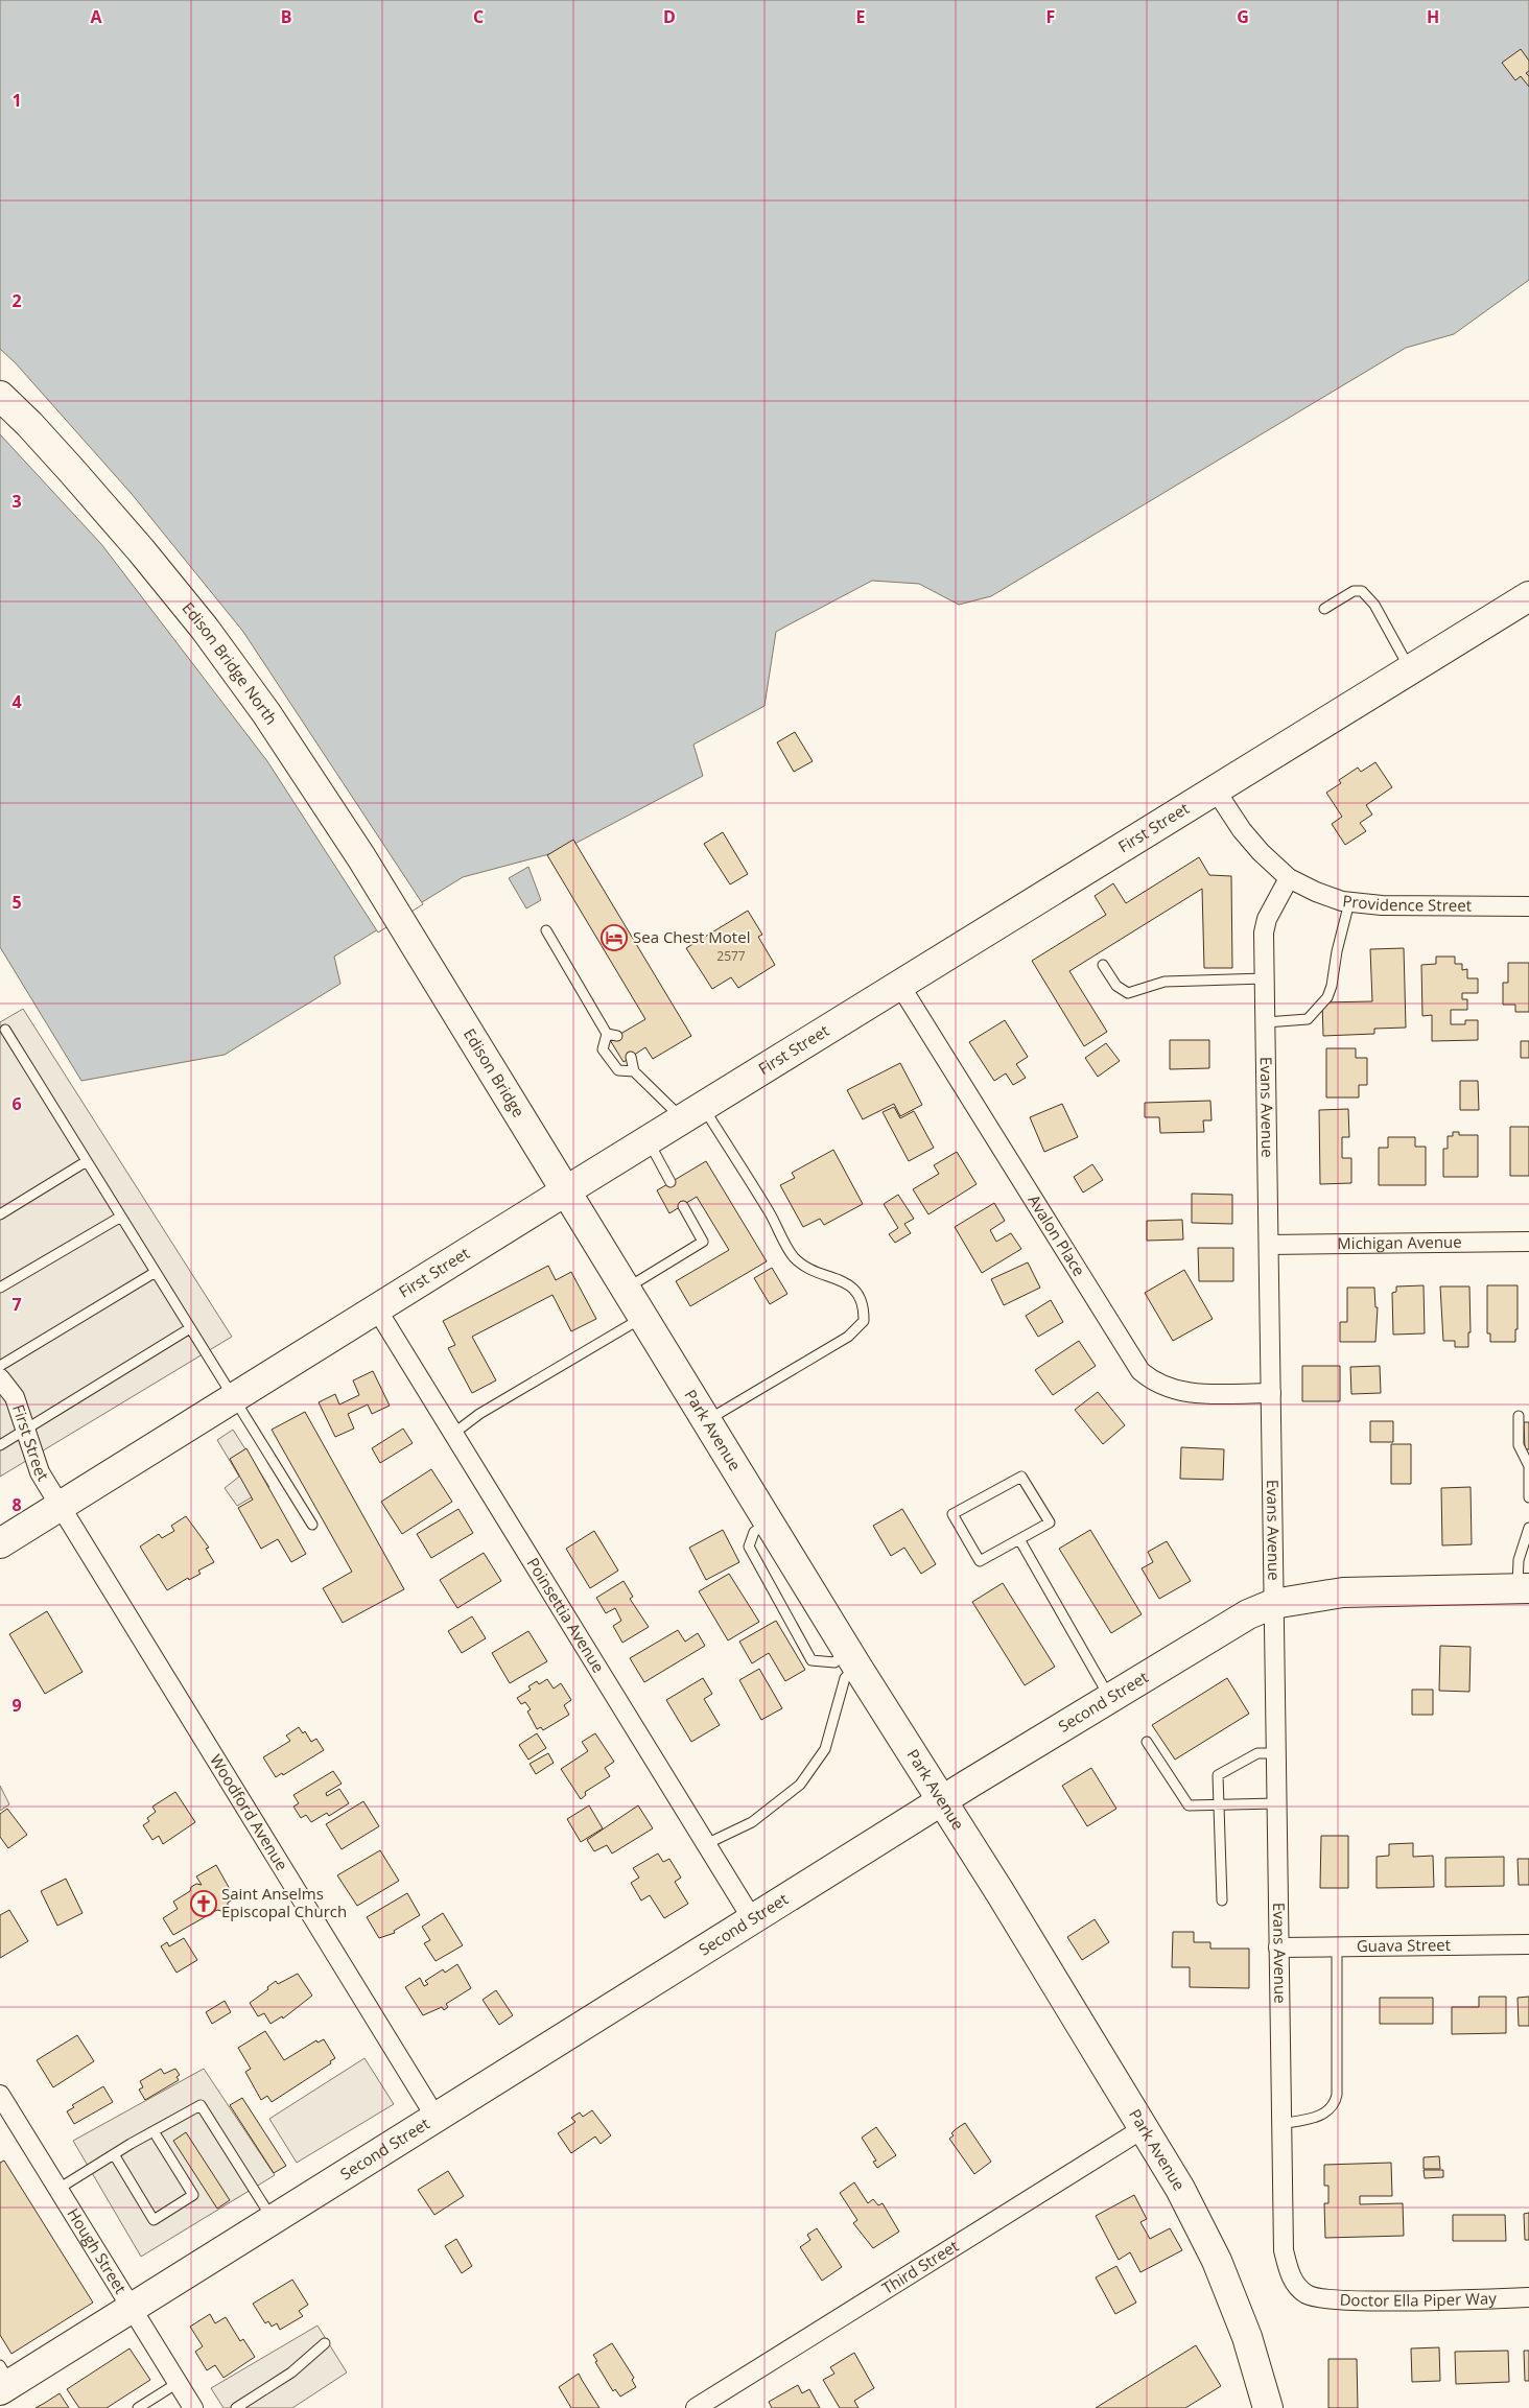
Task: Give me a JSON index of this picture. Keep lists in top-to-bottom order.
{
  "streets": {
    "main road": [
      "Edison Bridge North",
      "First Street",
      "Edison Bridge",
      "Park Avenue",
      "Second Street"
    ],
    "street": [
      "Providence Street",
      "Evans Avenue",
      "Avalon Place",
      "Michigan Avenue",
      "Poinsettia Avenue",
      "Woodford Avenue",
      "Guava Street",
      "Hough Street",
      "Third Street",
      "Doctor Ella Piper Way"
    ]
  },
  "crossings": [
    ["Edison Bridge North", "Edison Bridge"],
    ["First Street", "Edison Bridge"],
    ["First Street", "Avalon Place"],
    ["First Street", "Park Avenue"],
    ["First Street", "Poinsettia Avenue"],
    ["First Street", "Woodford Avenue"],
    ["Providence Street", "Evans Avenue"],
    ["Edison Bridge", "Park Avenue"],
    ["Evans Avenue", "Avalon Place"],
    ["Evans Avenue", "Michigan Avenue"],
    ["Evans Avenue", "Second Street"],
    ["Evans Avenue", "Guava Street"],
    ["Evans Avenue", "Doctor Ella Piper Way"],
    ["Park Avenue", "Second Street"],
    ["Park Avenue", "Third Street"],
    ["Poinsettia Avenue", "Second Street"],
    ["Second Street", "Woodford Avenue"],
    ["Second Street", "Hough Street"]
  ],
  "places": {
    "hotel": ["Sea Chest Motel"],
    "church": ["Saint Anselms Episcopal Church"]
  },
  "house_numbers": ["2577"],
  "grid": {
    "columns": [
      "A",
      "B",
      "C",
      "D",
      "E",
      "F",
      "G",
      "H"
    ],
    "rows": [
      "1",
      "2",
      "3",
      "4",
      "5",
      "6",
      "7",
      "8",
      "9"
    ]
  }
}
